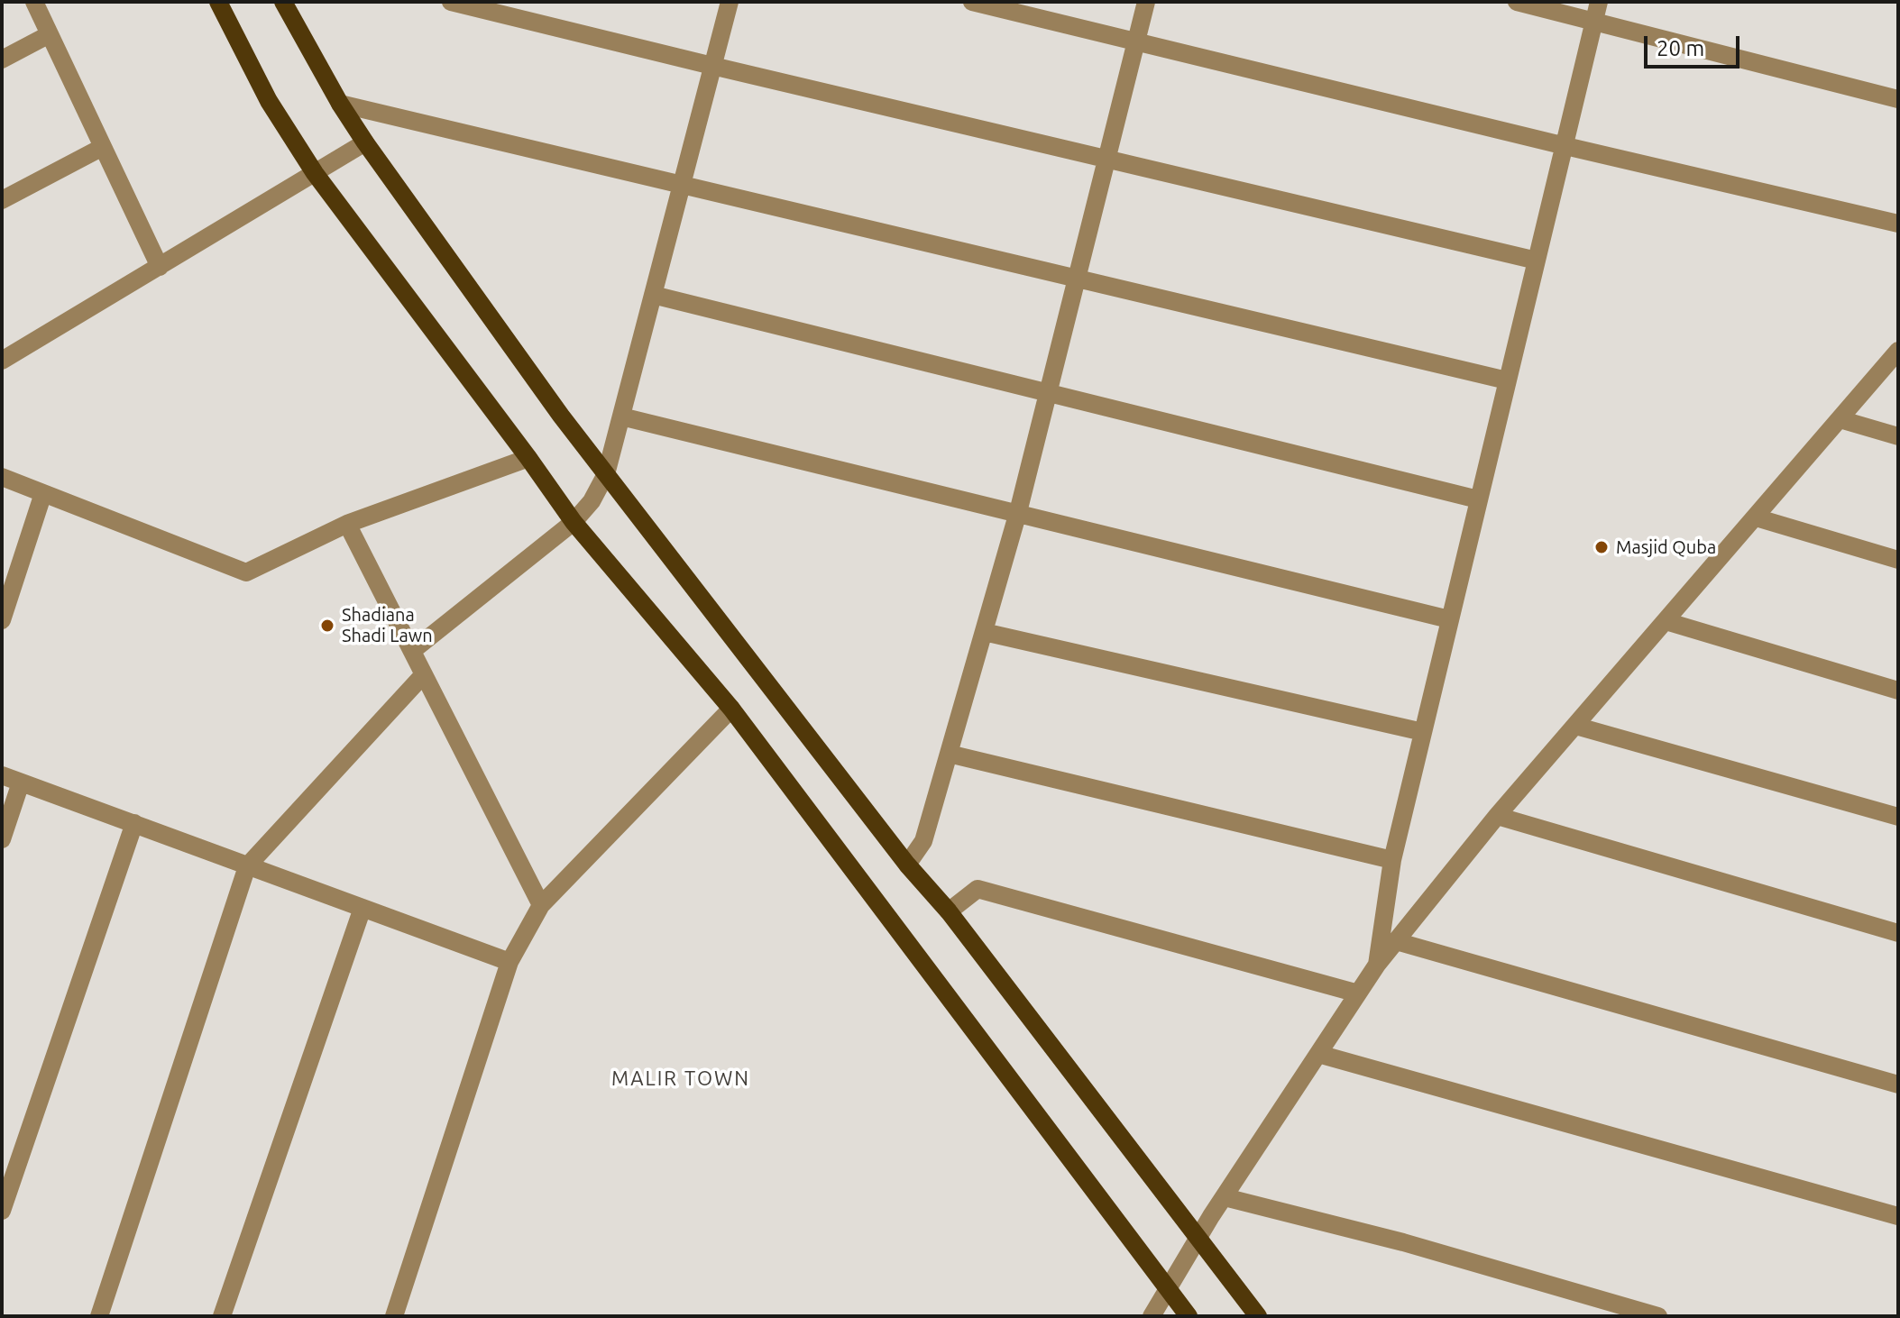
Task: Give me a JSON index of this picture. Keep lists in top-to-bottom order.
{
  "districts": ["MALIR TOWN"],
  "places": ["Masjid Quba", "Shadiana Shadi Lawn"],
  "scale_bar": "20 m"
}
